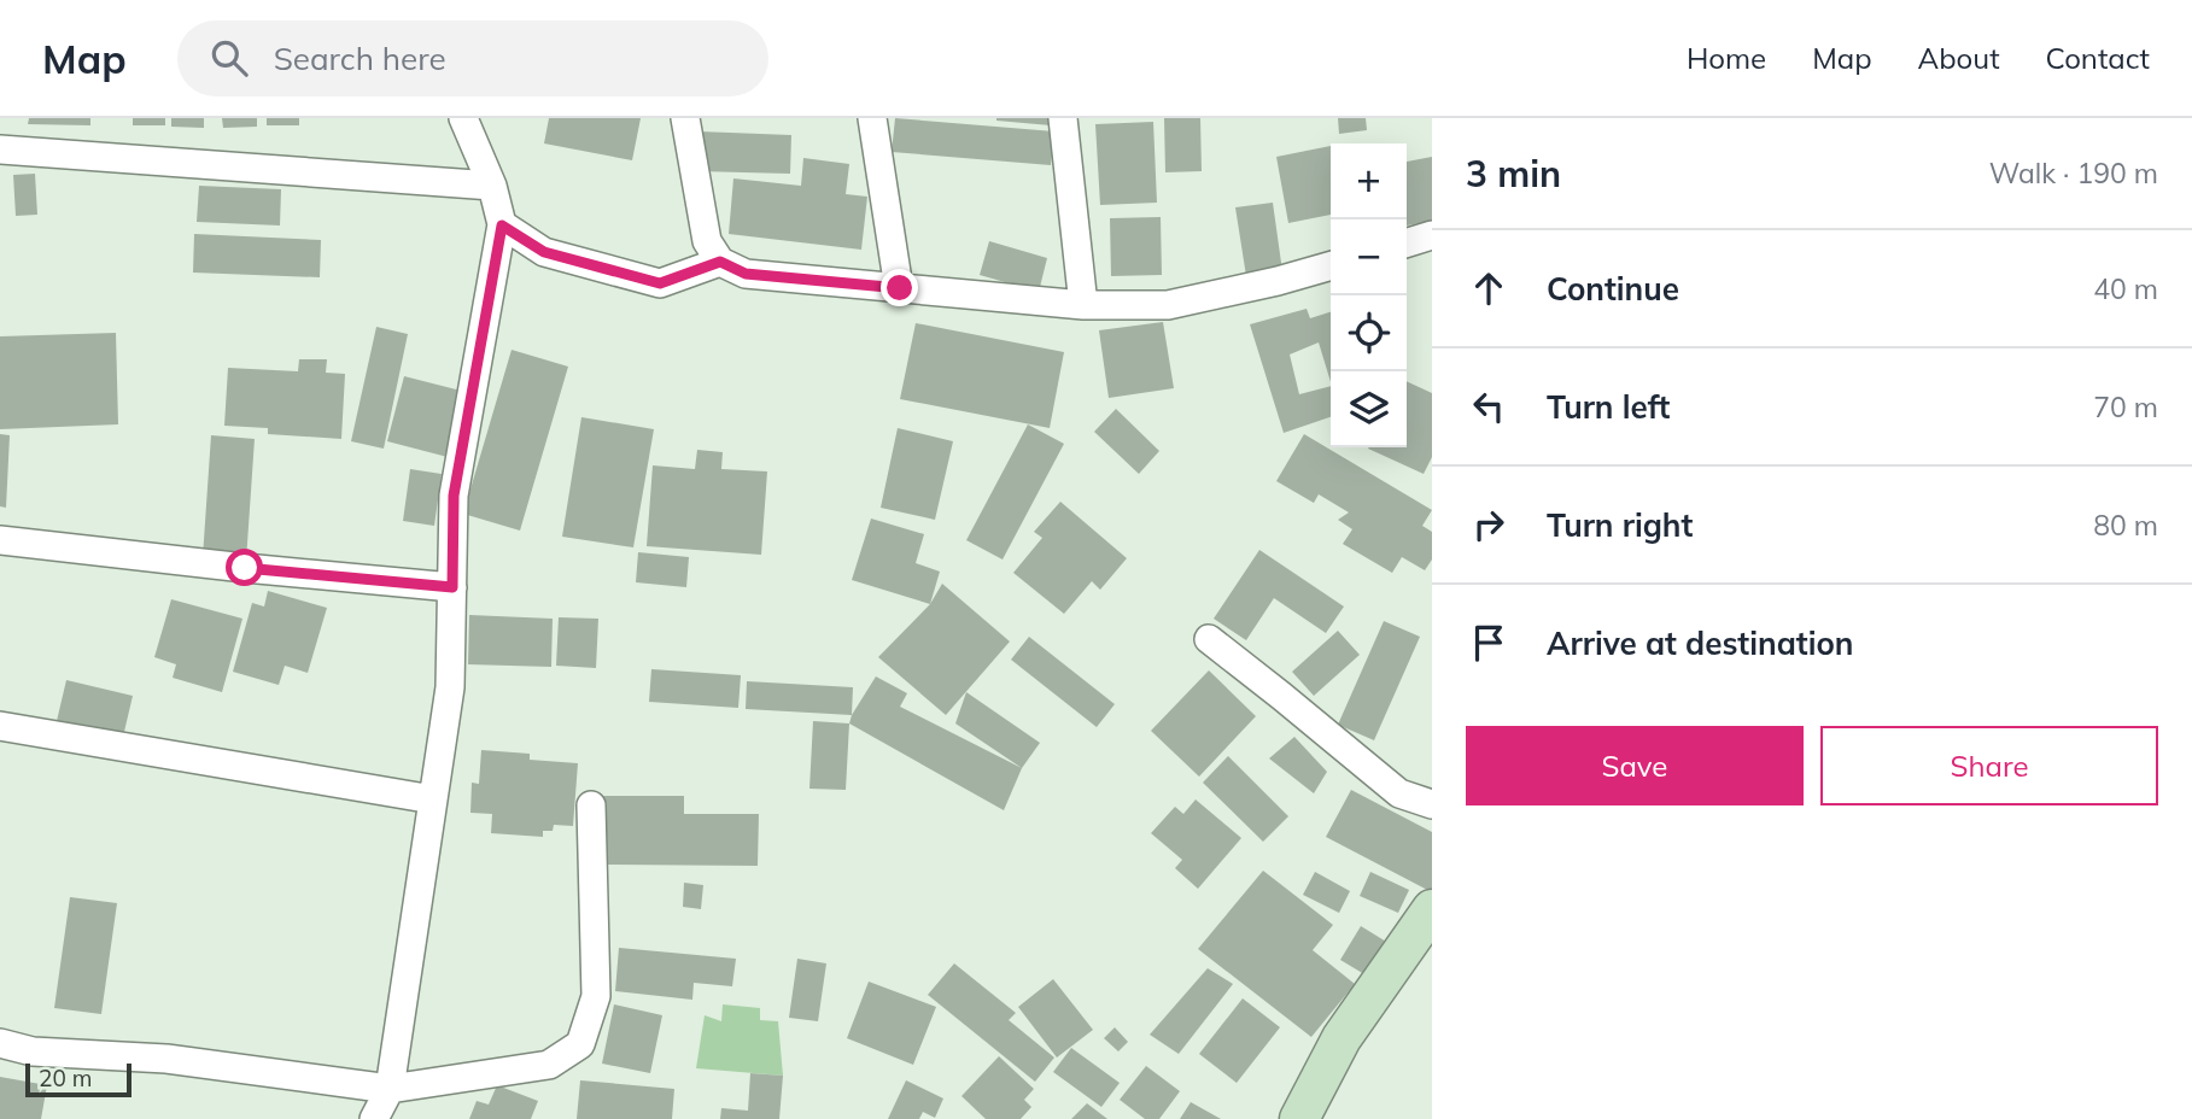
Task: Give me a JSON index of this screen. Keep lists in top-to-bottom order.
{
  "scale_bar": "20 m",
  "page": {
    "header": "Map",
    "search": "Search here",
    "nav": [
      "Home",
      "Map",
      "About",
      "Contact"
    ],
    "heading": ["3 min", "Walk · 190 m"],
    "map_buttons": ["+", "−"],
    "list": [
      ["Continue", "40 m"],
      ["Turn left", "70 m"],
      ["Turn right", "80 m"],
      "Arrive at destination"
    ],
    "buttons": ["Save", "Share"],
    "scale": "20 m"
  }
}
